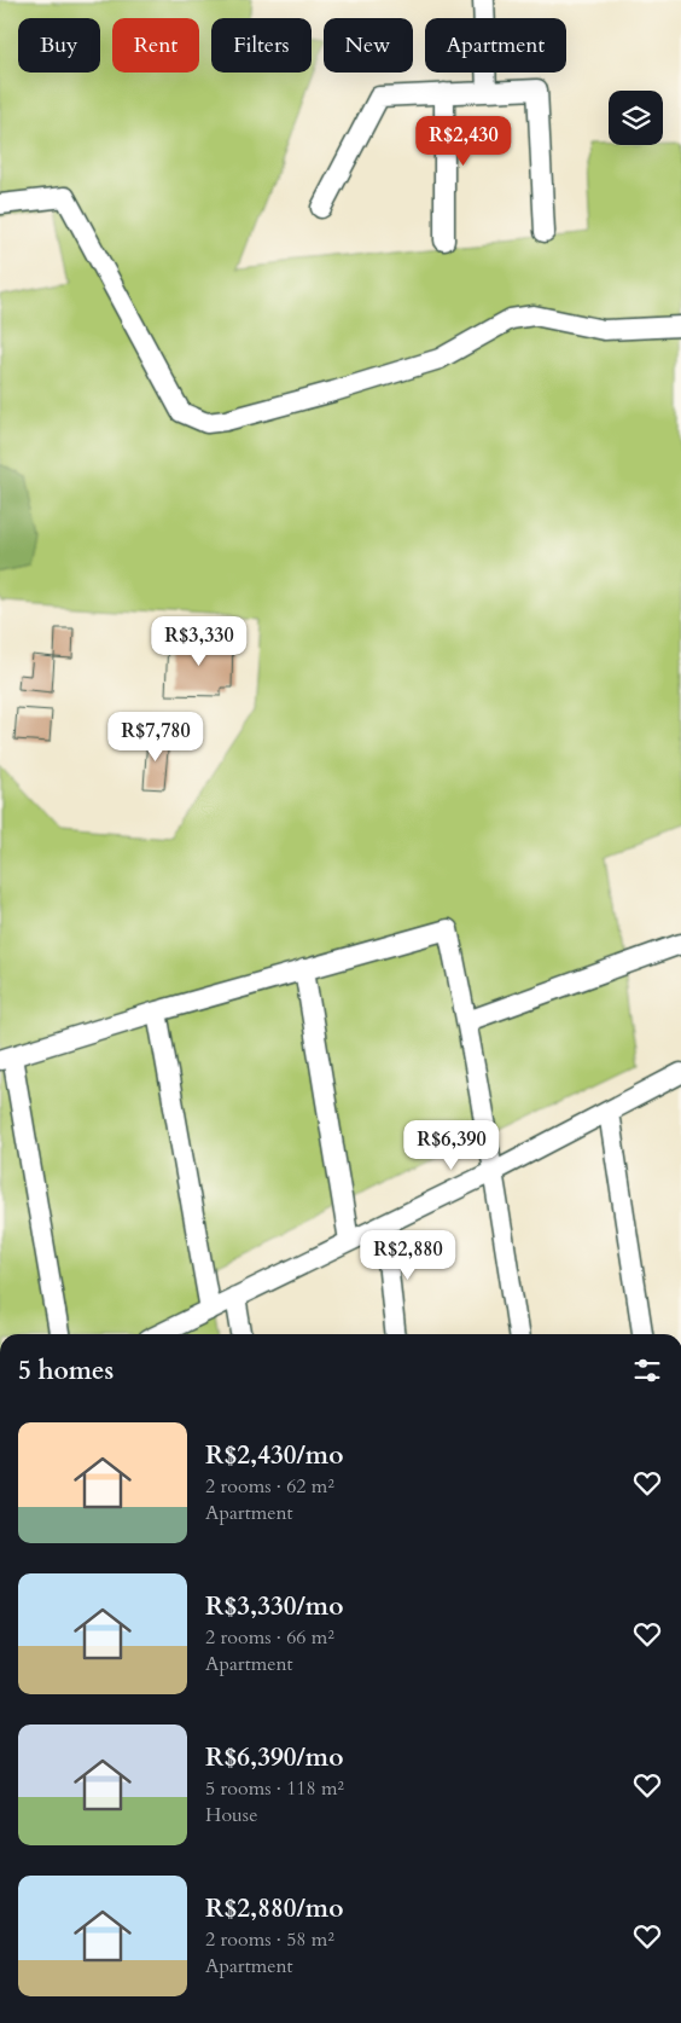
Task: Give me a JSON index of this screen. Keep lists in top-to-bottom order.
{
  "page": {
    "chip": [
      "Buy",
      "Rent",
      "Filters",
      "New",
      "Apartment"
    ],
    "price": [
      "R$2,430",
      "R$3,330",
      "R$7,780",
      "R$6,390",
      "R$2,880"
    ],
    "heading": "5 homes",
    "list": [
      {
        "name": "R$2,430/mo",
        "note": "2 rooms · 62 m² · Apartment"
      },
      {
        "name": "R$3,330/mo",
        "note": "2 rooms · 66 m² · Apartment"
      },
      {
        "name": "R$6,390/mo",
        "note": "5 rooms · 118 m² · House"
      },
      {
        "name": "R$2,880/mo",
        "note": "2 rooms · 58 m² · Apartment"
      }
    ]
  }
}
